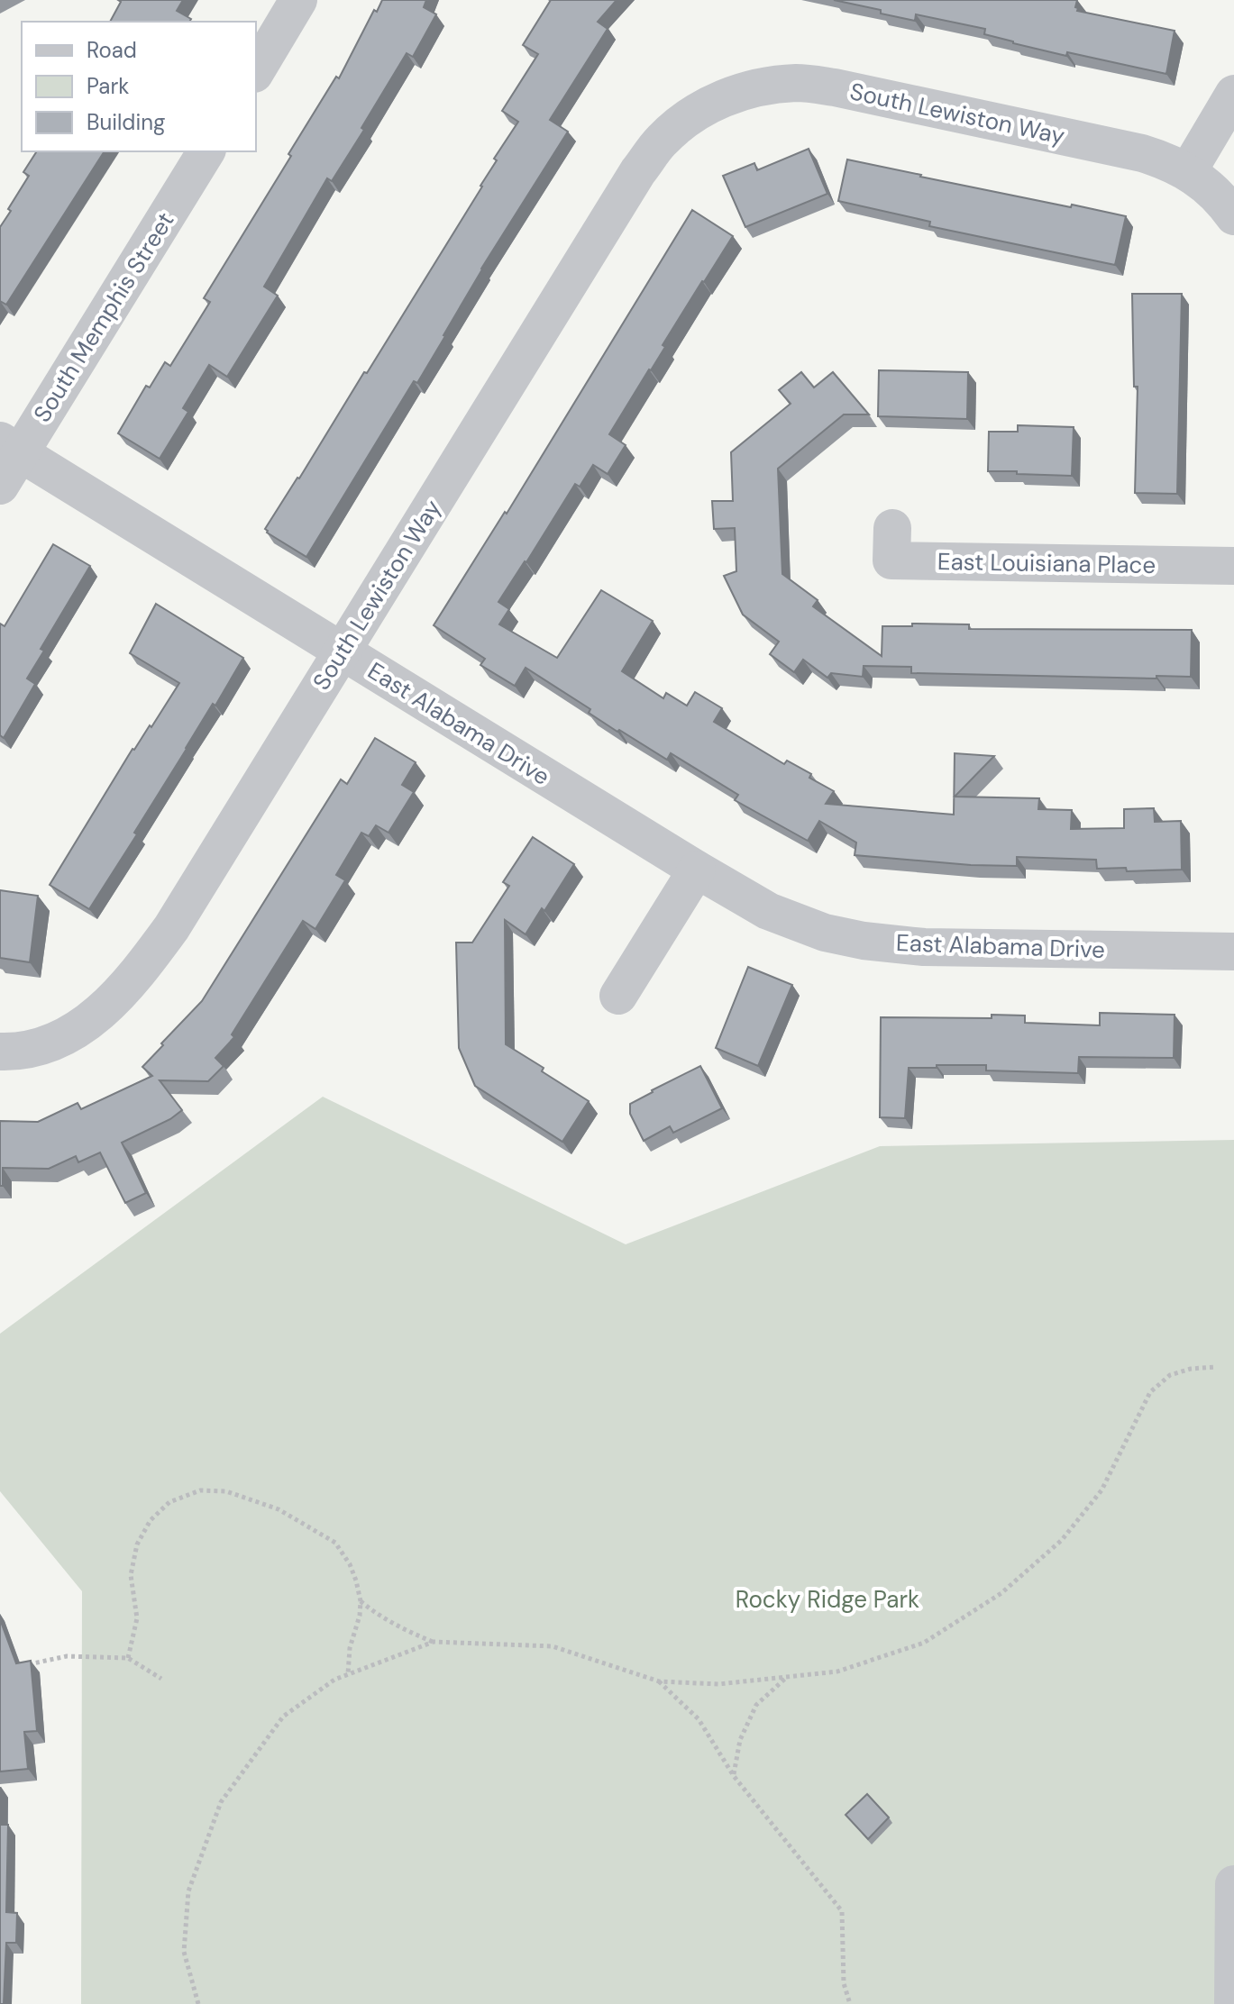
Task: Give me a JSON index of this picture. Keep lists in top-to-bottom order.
{
  "streets": {
    "street": [
      "South Lewiston Way",
      "South Memphis Street",
      "East Louisiana Place",
      "East Alabama Drive"
    ]
  },
  "crossings": [
    ["South Lewiston Way", "East Alabama Drive"],
    ["South Memphis Street", "East Alabama Drive"]
  ],
  "parks": ["Rocky Ridge Park"],
  "legend": ["Road", "Park", "Building"]
}
